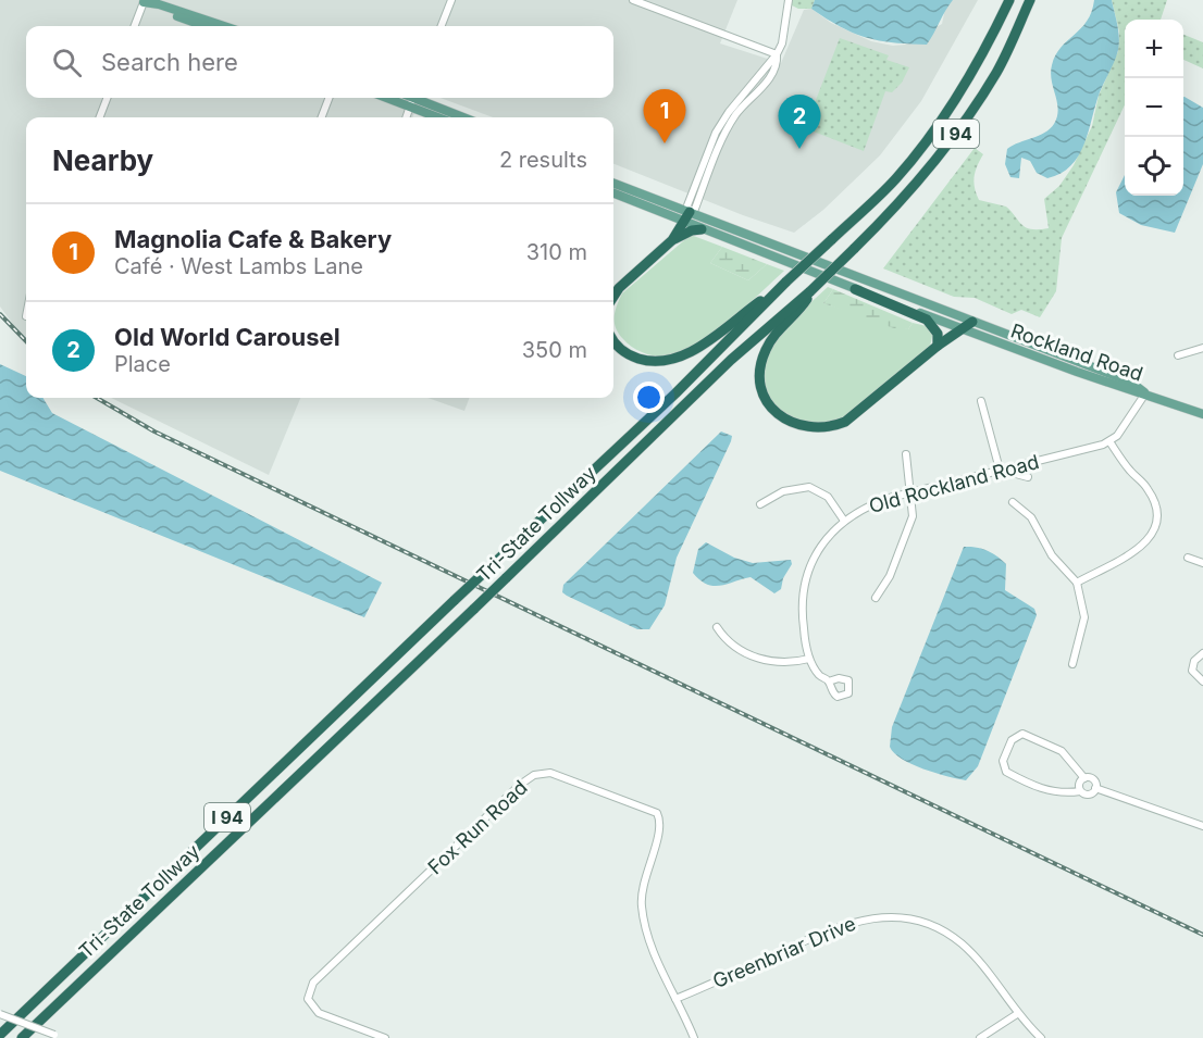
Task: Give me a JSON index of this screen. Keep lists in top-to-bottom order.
{
  "streets": {
    "highway": ["I 94", "Tri-State Tollway"],
    "main road": ["Rockland Road"],
    "street": ["Old Rockland Road", "Fox Run Road", "Greenbriar Drive"]
  },
  "crossings": [
    ["Fox Run Road", "Greenbriar Drive"]
  ],
  "page": {
    "map_buttons": ["+", "−"],
    "search": "Search here",
    "pins": ["1", "2"],
    "heading": ["Nearby", "2 results"],
    "list": [
      {
        "mark": "1",
        "name": "Magnolia Cafe & Bakery",
        "note": "Café · West Lambs Lane",
        "value": "310 m"
      },
      {
        "mark": "2",
        "name": "Old World Carousel",
        "note": "Place",
        "value": "350 m"
      }
    ]
  }
}
